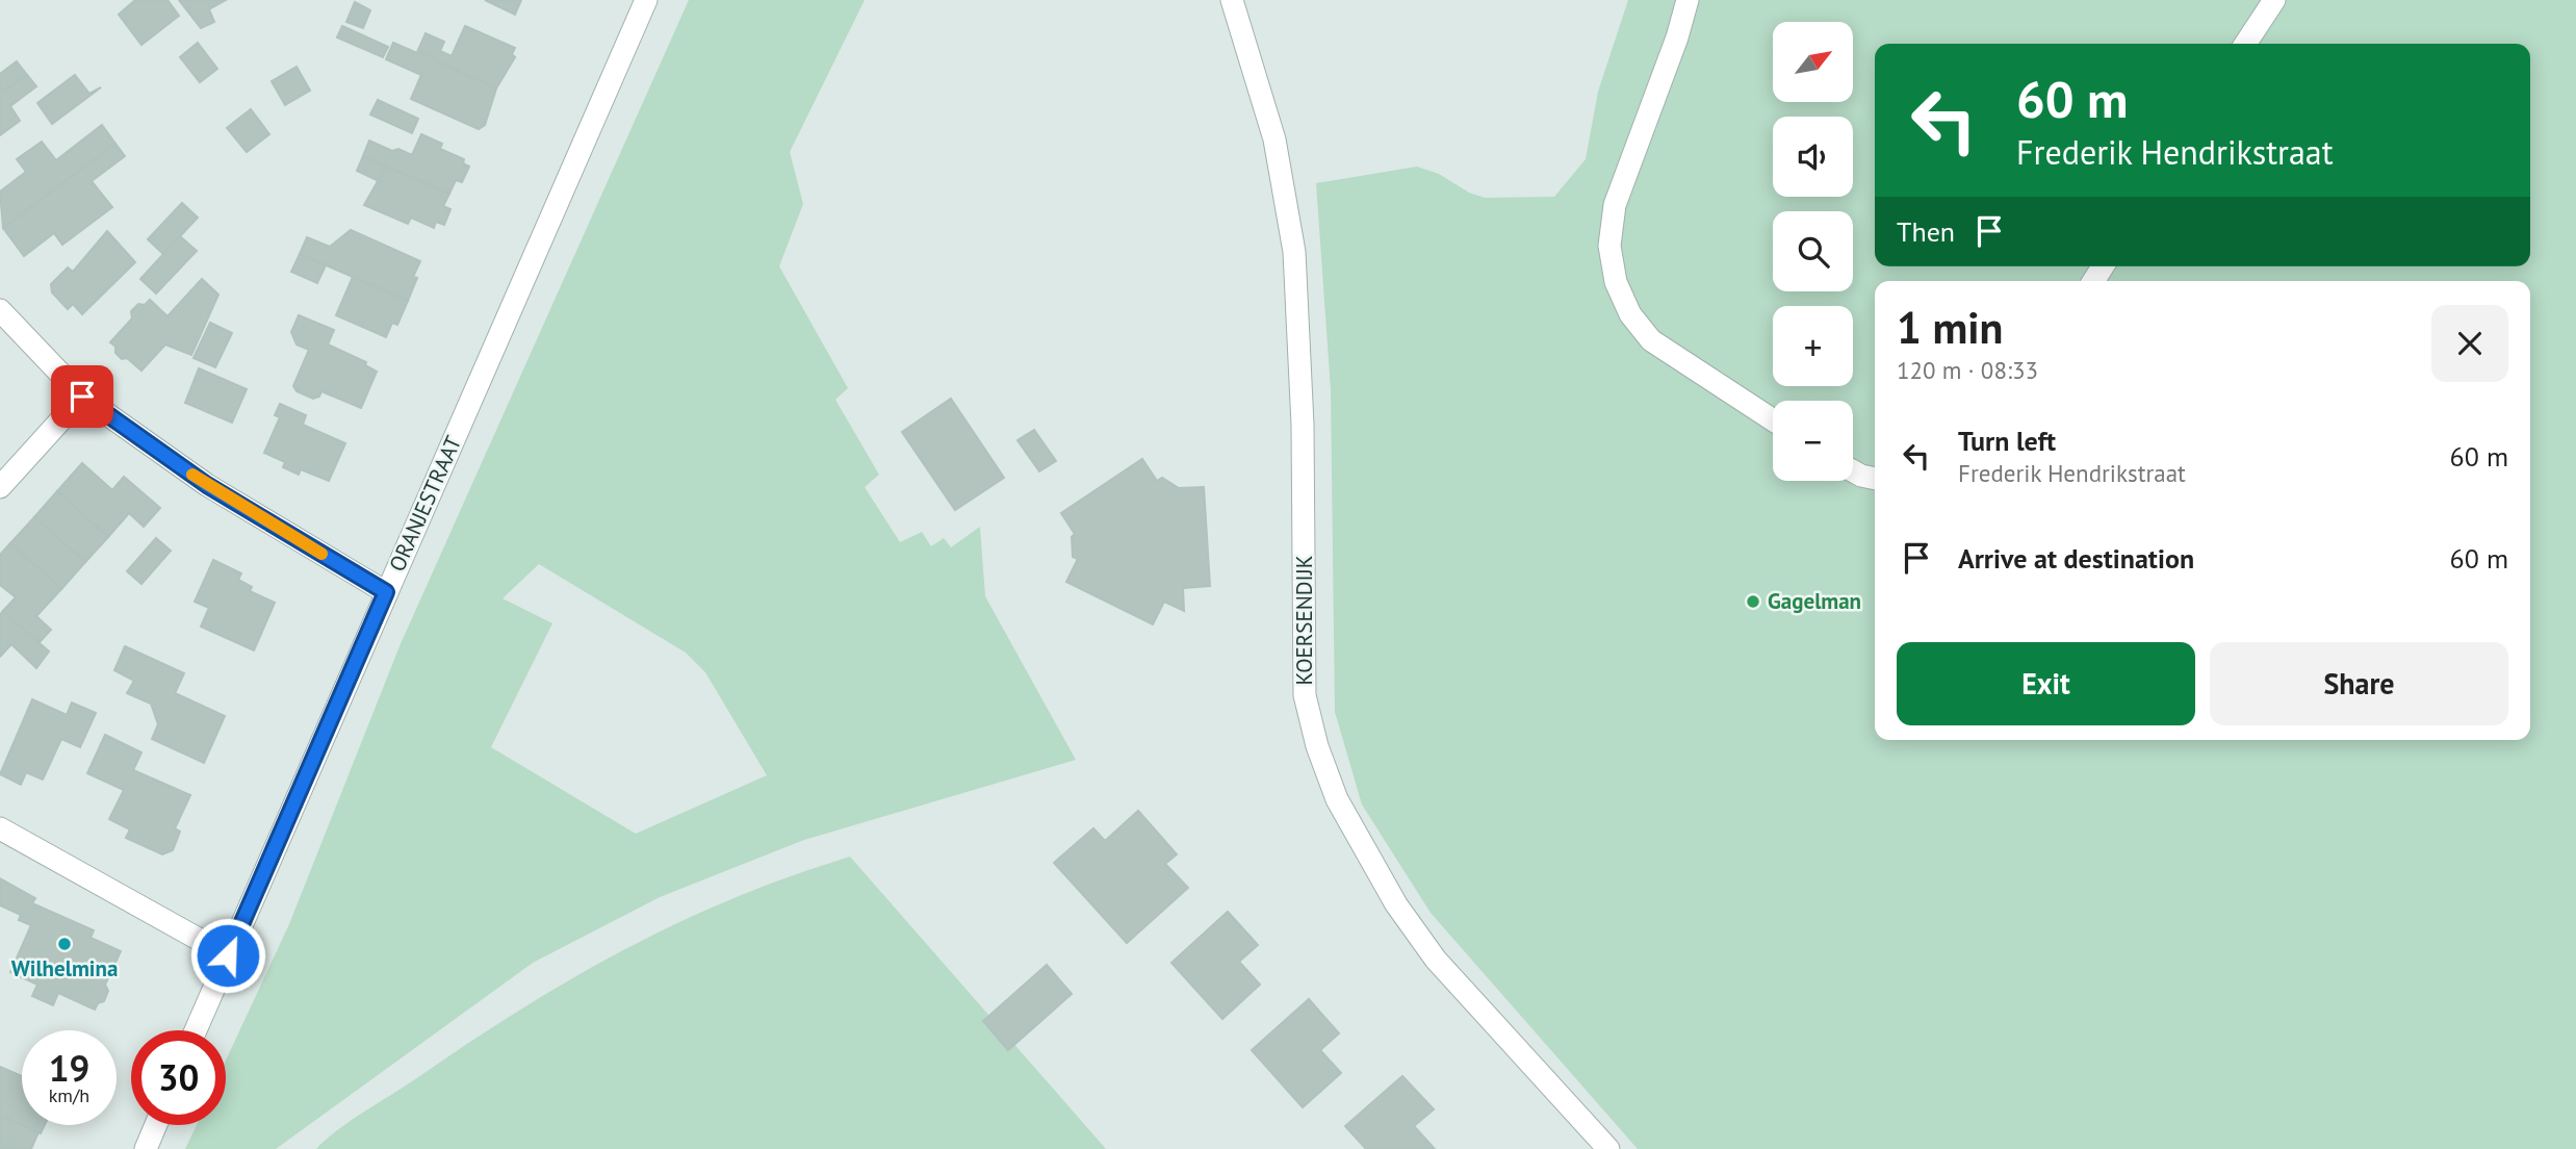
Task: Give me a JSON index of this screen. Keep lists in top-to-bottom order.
{
  "streets": {
    "street": ["ORANJESTRAAT", "KOERSENDIJK"]
  },
  "places": ["Gagelman", "Wilhelmina"],
  "north": "top right",
  "page": {
    "map_buttons": ["+", "−"],
    "turn": ["60 m", "Frederik Hendrikstraat"],
    "then": "Then",
    "heading": ["1 min", "120 m · 08:33"],
    "list": [
      {
        "name": "Turn left",
        "note": "Frederik Hendrikstraat",
        "value": "60 m"
      },
      {
        "name": "Arrive at destination",
        "value": "60 m"
      }
    ],
    "buttons": ["Exit", "Share"],
    "speed": "19 km/h",
    "limit": "30"
  }
}
